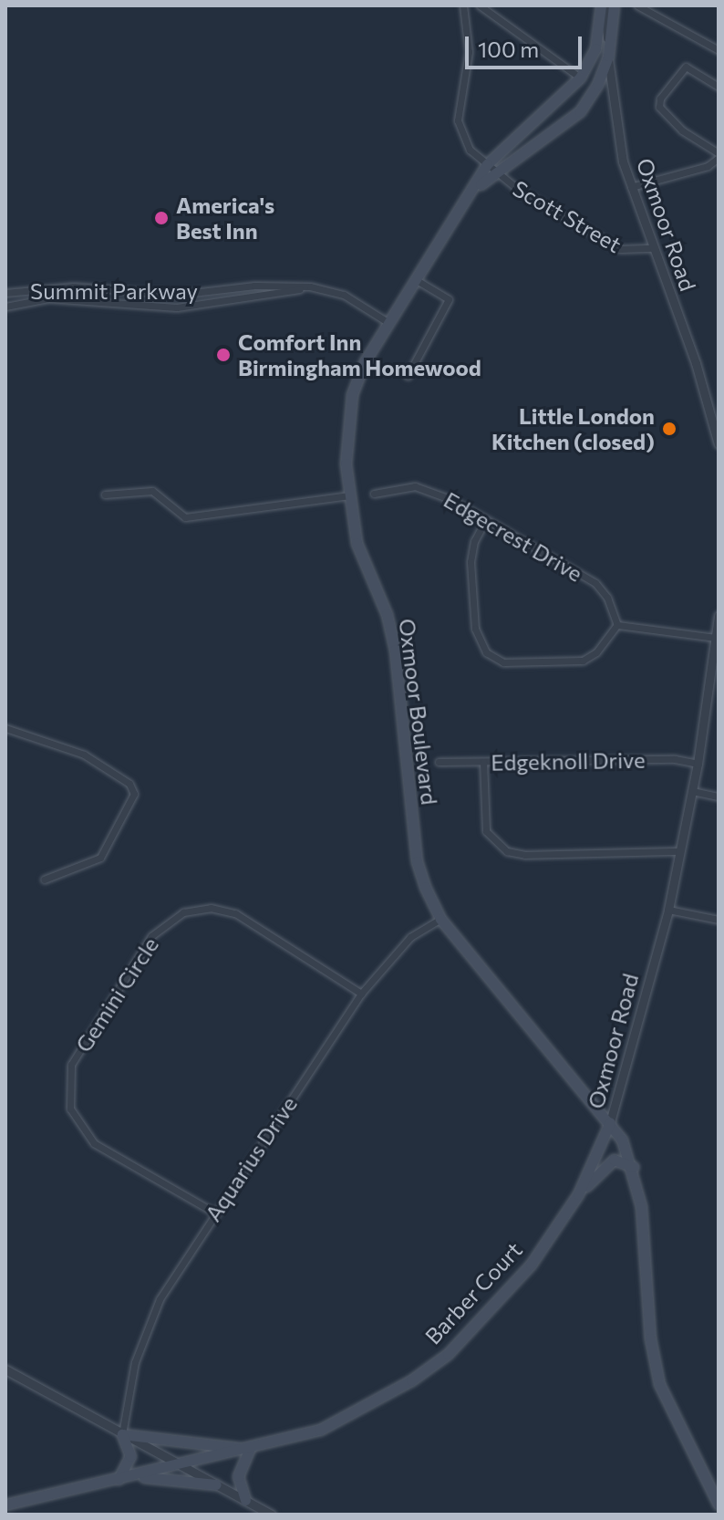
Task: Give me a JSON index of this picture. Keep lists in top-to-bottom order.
{
  "streets": {
    "main road": ["Oxmoor Road", "Oxmoor Boulevard", "Barber Court"],
    "street": [
      "Scott Street",
      "Summit Parkway",
      "Edgecrest Drive",
      "Edgeknoll Drive",
      "Gemini Circle",
      "Aquarius Drive"
    ]
  },
  "crossings": [
    ["Scott Street", "Oxmoor Road"],
    ["Scott Street", "Oxmoor Boulevard"],
    ["Oxmoor Road", "Oxmoor Boulevard"],
    ["Oxmoor Road", "Edgeknoll Drive"],
    ["Oxmoor Road", "Barber Court"],
    ["Summit Parkway", "Oxmoor Boulevard"],
    ["Oxmoor Boulevard", "Aquarius Drive"],
    ["Oxmoor Boulevard", "Barber Court"],
    ["Gemini Circle", "Aquarius Drive"]
  ],
  "places": ["America's Best Inn", "Comfort Inn Birmingham Homewood", "Little London Kitchen (closed)"],
  "scale_bar": "100 m"
}
